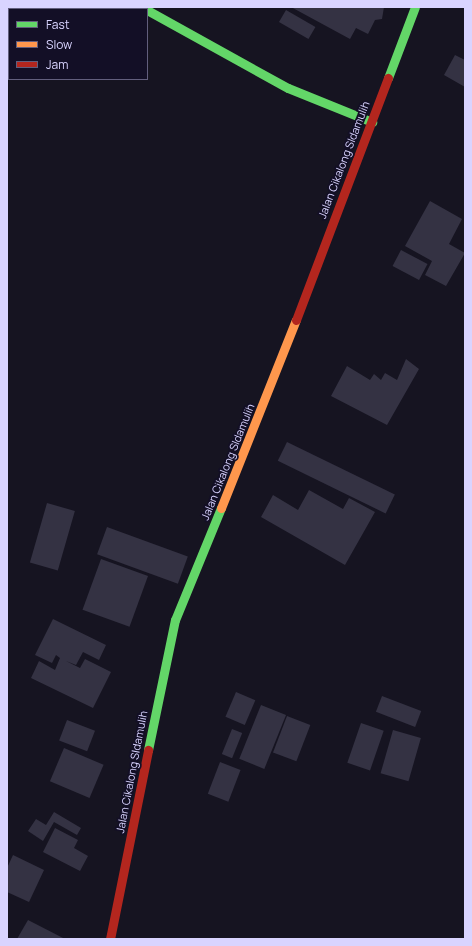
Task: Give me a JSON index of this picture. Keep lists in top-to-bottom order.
{
  "streets": {
    "street": ["Jalan Cikalong SIdamulih"]
  },
  "legend": ["Fast", "Slow", "Jam"]
}
